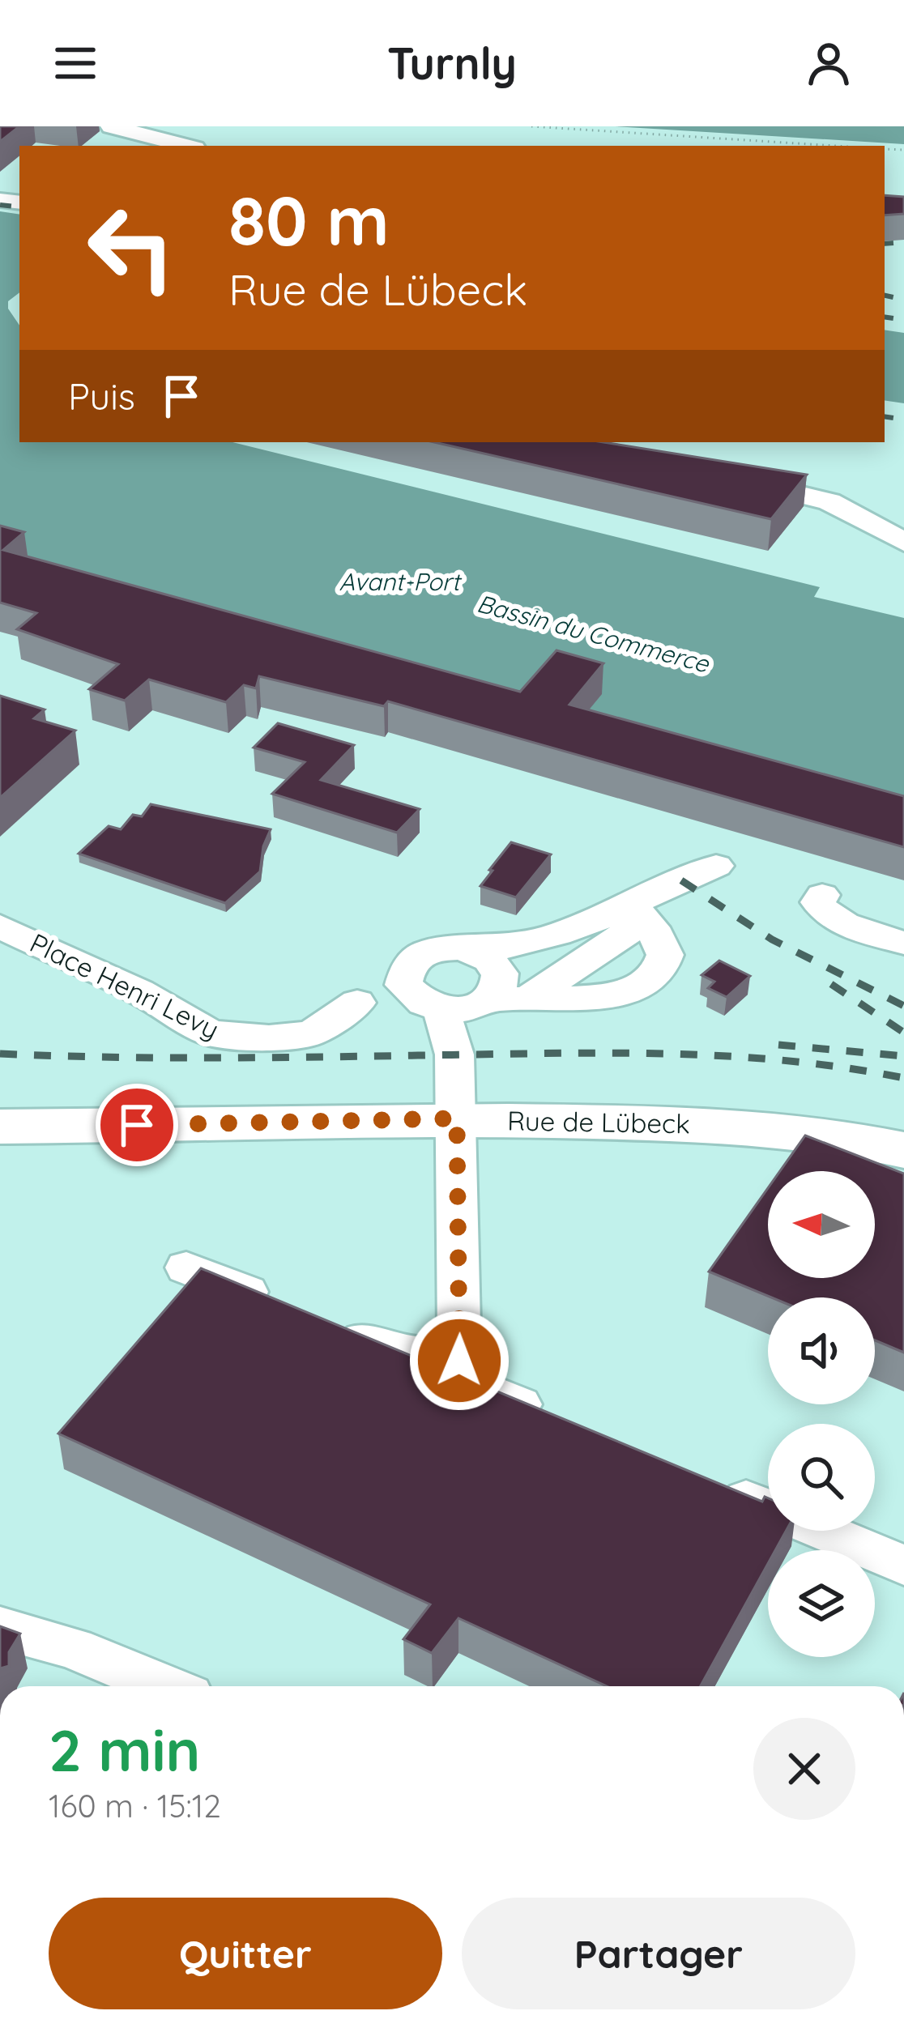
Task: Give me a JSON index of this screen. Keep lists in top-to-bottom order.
{
  "streets": {
    "main road": ["Rue de Lübeck"],
    "street": ["Place Henri Levy"]
  },
  "water": ["Avant-Port", "Bassin du Commerce"],
  "north": "left",
  "page": {
    "header": "Turnly",
    "turn": ["80 m", "Rue de Lübeck"],
    "then": "Puis",
    "heading": ["2 min", "160 m · 15:12"],
    "buttons": ["Quitter", "Partager"]
  }
}
